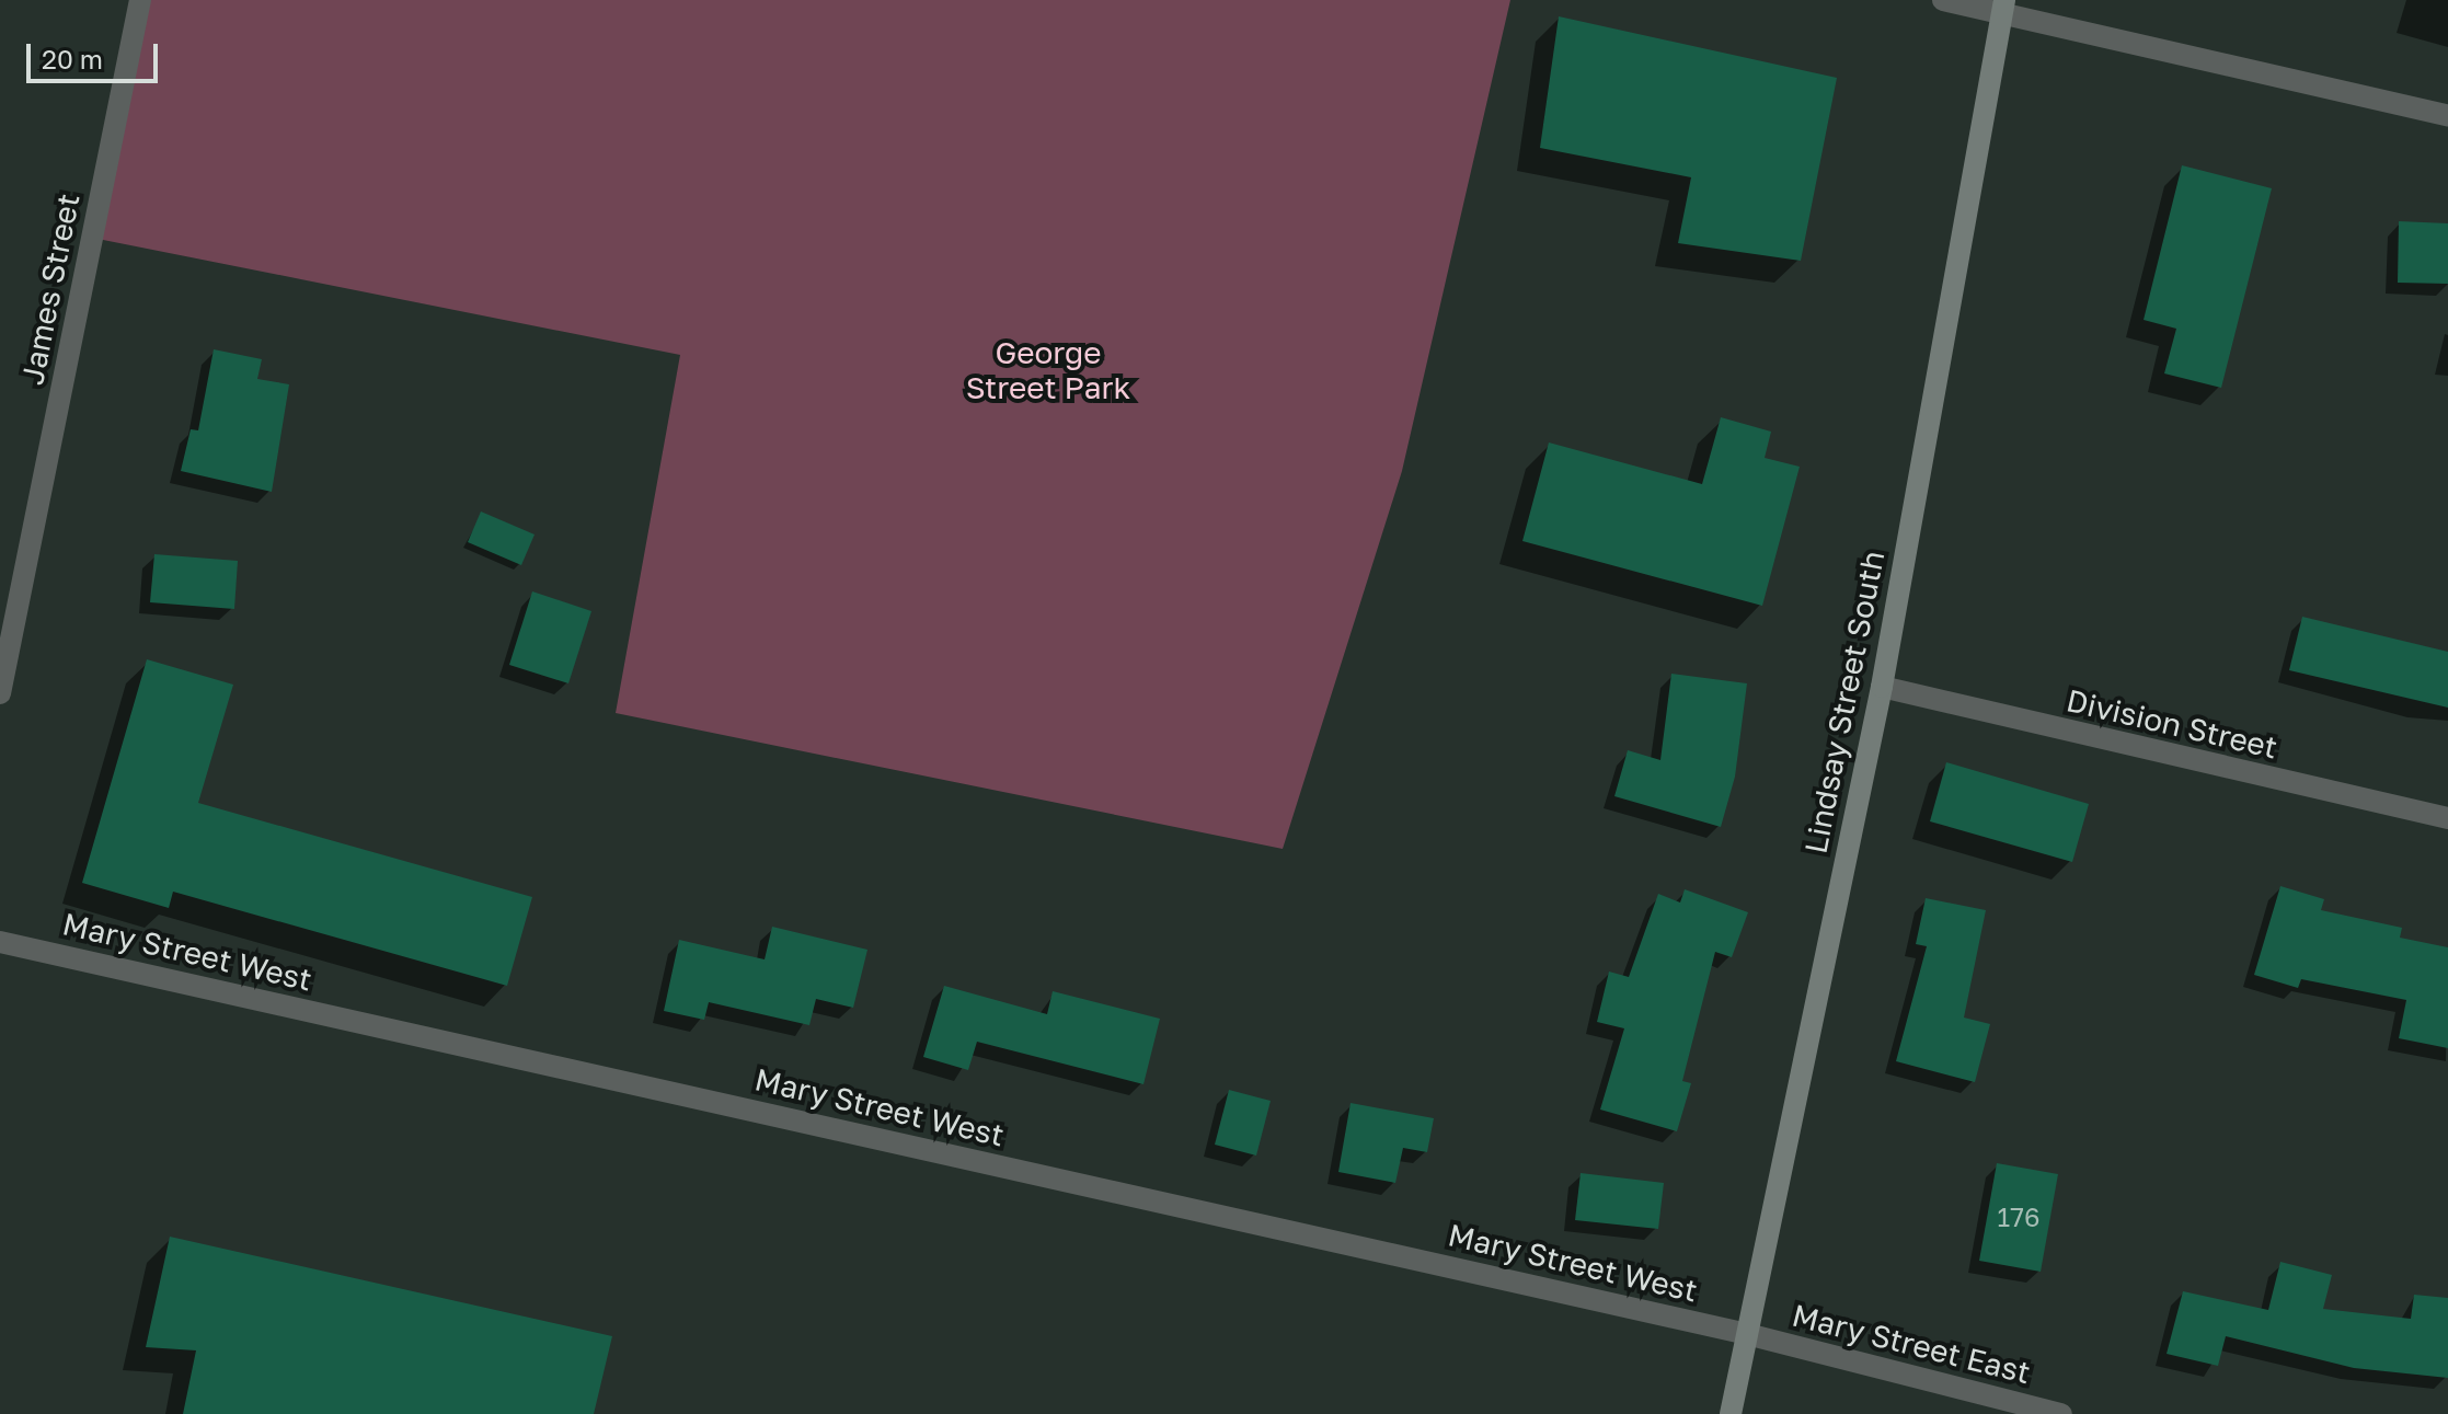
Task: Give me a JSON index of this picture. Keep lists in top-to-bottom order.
{
  "streets": {
    "main road": ["Lindsay Street South"],
    "street": [
      "James Street",
      "Division Street",
      "Mary Street West",
      "Mary Street East"
    ]
  },
  "crossings": [
    ["Lindsay Street South", "Division Street"],
    ["Lindsay Street South", "Mary Street West"],
    ["Lindsay Street South", "Mary Street East"],
    ["Mary Street West", "Mary Street East"]
  ],
  "parks": ["George Street Park"],
  "house_numbers": ["176"],
  "scale_bar": "20 m"
}
